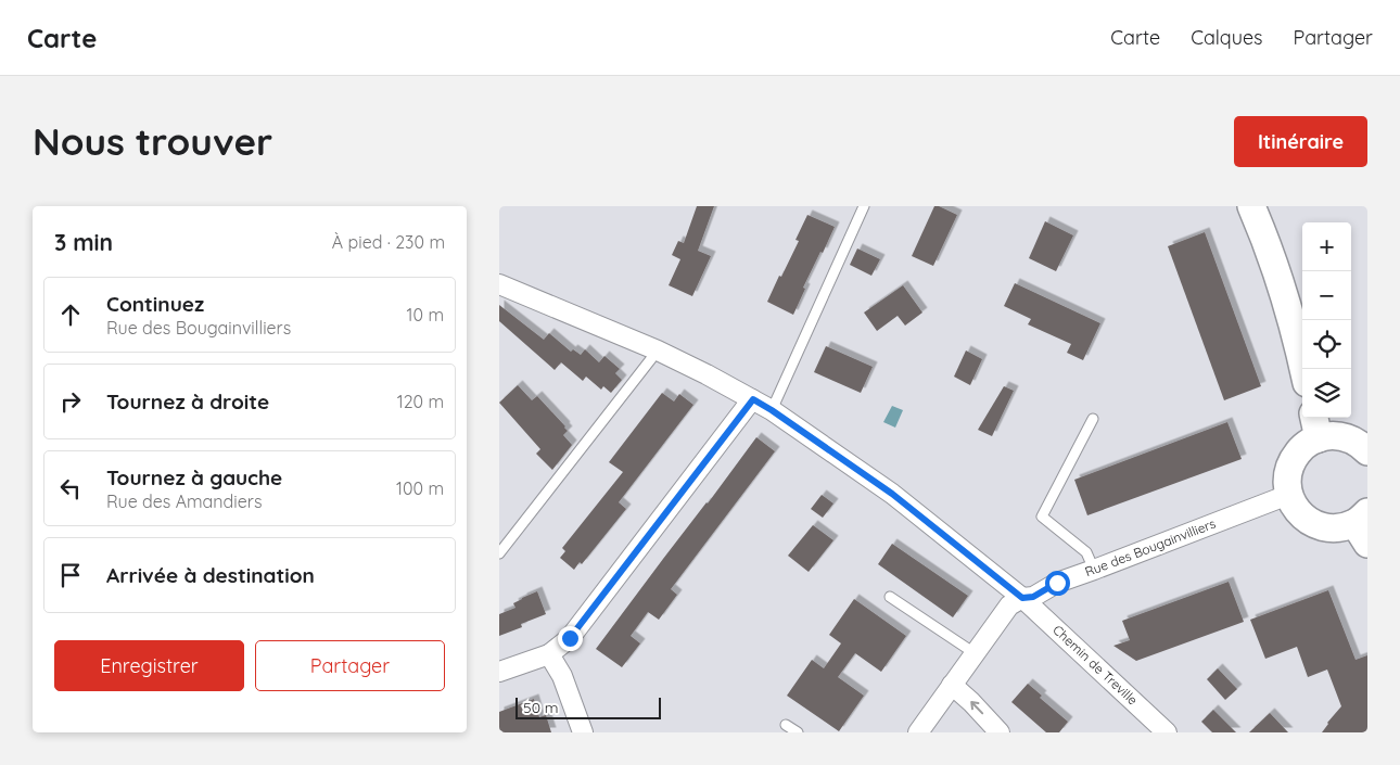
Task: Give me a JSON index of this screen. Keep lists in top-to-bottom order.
{
  "streets": {
    "street": ["Rue des Bougainvilliers", "Chemin de Treville"]
  },
  "crossings": [
    ["Rue des Bougainvilliers", "Chemin de Treville"]
  ],
  "scale_bar": "50 m",
  "page": {
    "header": "Carte",
    "nav": ["Carte", "Calques", "Partager"],
    "buttons": [
      "Itinéraire",
      ["Enregistrer", "Partager"]
    ],
    "title": "Nous trouver",
    "heading": ["3 min", "À pied · 230 m"],
    "map_buttons": ["+", "−"],
    "list": [
      ["Continuez", "Rue des Bougainvilliers", "10 m"],
      ["Tournez à droite", "120 m"],
      ["Tournez à gauche", "Rue des Amandiers", "100 m"],
      "Arrivée à destination"
    ],
    "scale": "50 m"
  }
}
